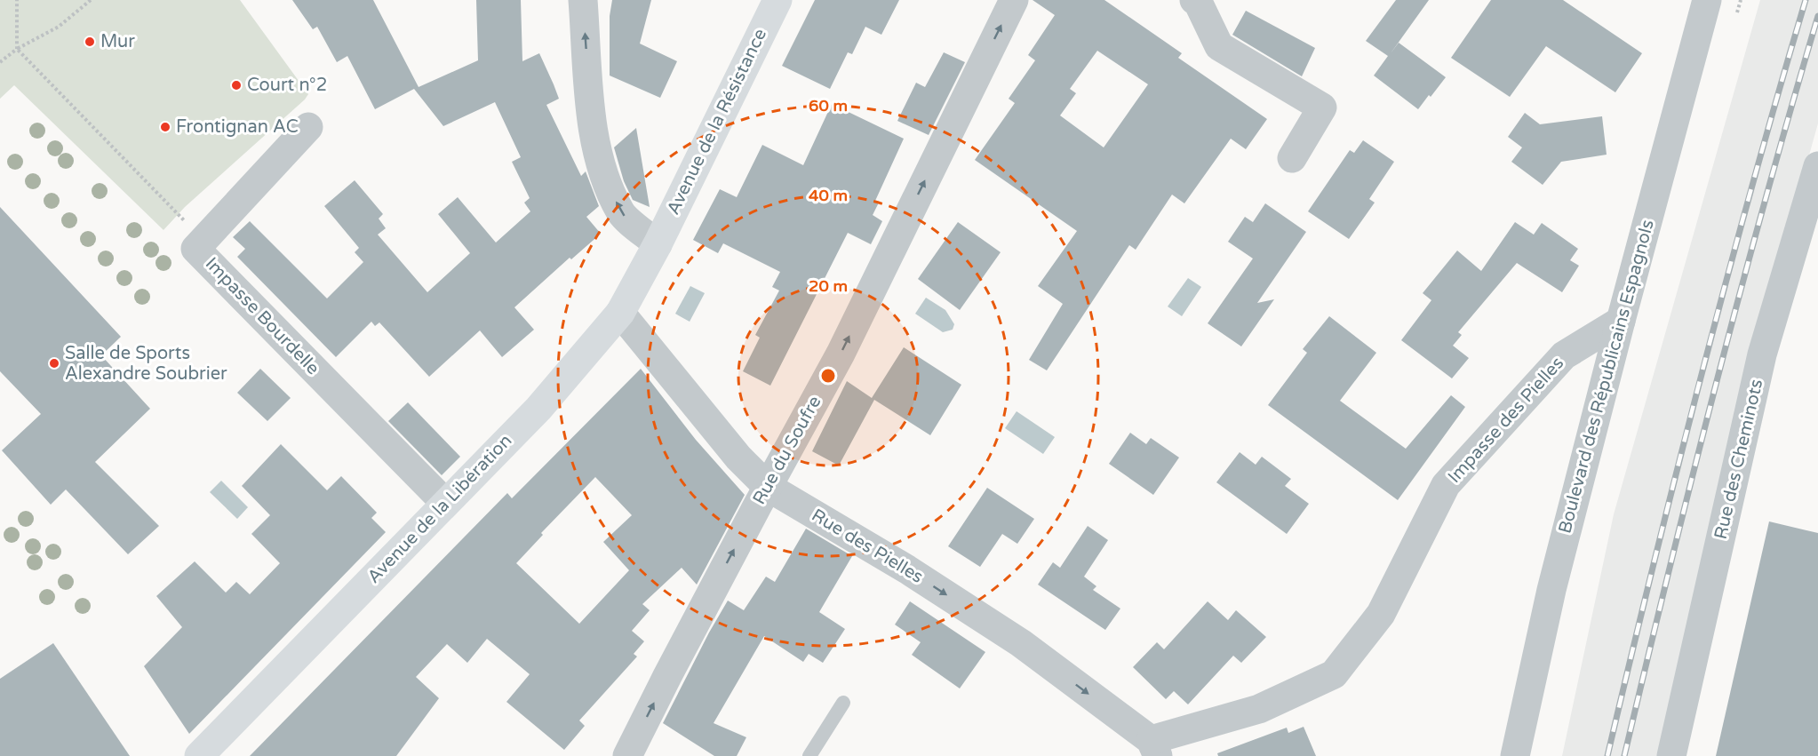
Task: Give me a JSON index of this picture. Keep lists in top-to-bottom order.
{
  "streets": {
    "main road": ["Avenue de la Résistance", "Avenue de la Libération"],
    "street": [
      "Impasse Bourdelle",
      "Boulevard des Républicains Espagnols",
      "Impasse des Pielles",
      "Rue du Soufre",
      "Rue des Cheminots",
      "Rue des Pielles"
    ]
  },
  "crossings": [
    ["Avenue de la Résistance", "Avenue de la Libération"],
    ["Impasse Bourdelle", "Avenue de la Libération"],
    ["Boulevard des Républicains Espagnols", "Impasse des Pielles"],
    ["Impasse des Pielles", "Rue des Pielles"],
    ["Rue du Soufre", "Rue des Pielles"],
    ["Avenue de la Libération", "Rue des Pielles"]
  ],
  "one_way": ["Rue du Soufre", "Rue des Pielles"],
  "places": [
    "Mur",
    "Court n°2",
    "Frontignan AC",
    "Salle de Sports Alexandre Soubrier"
  ],
  "rings": ["60 m", "40 m", "20 m"]
}
